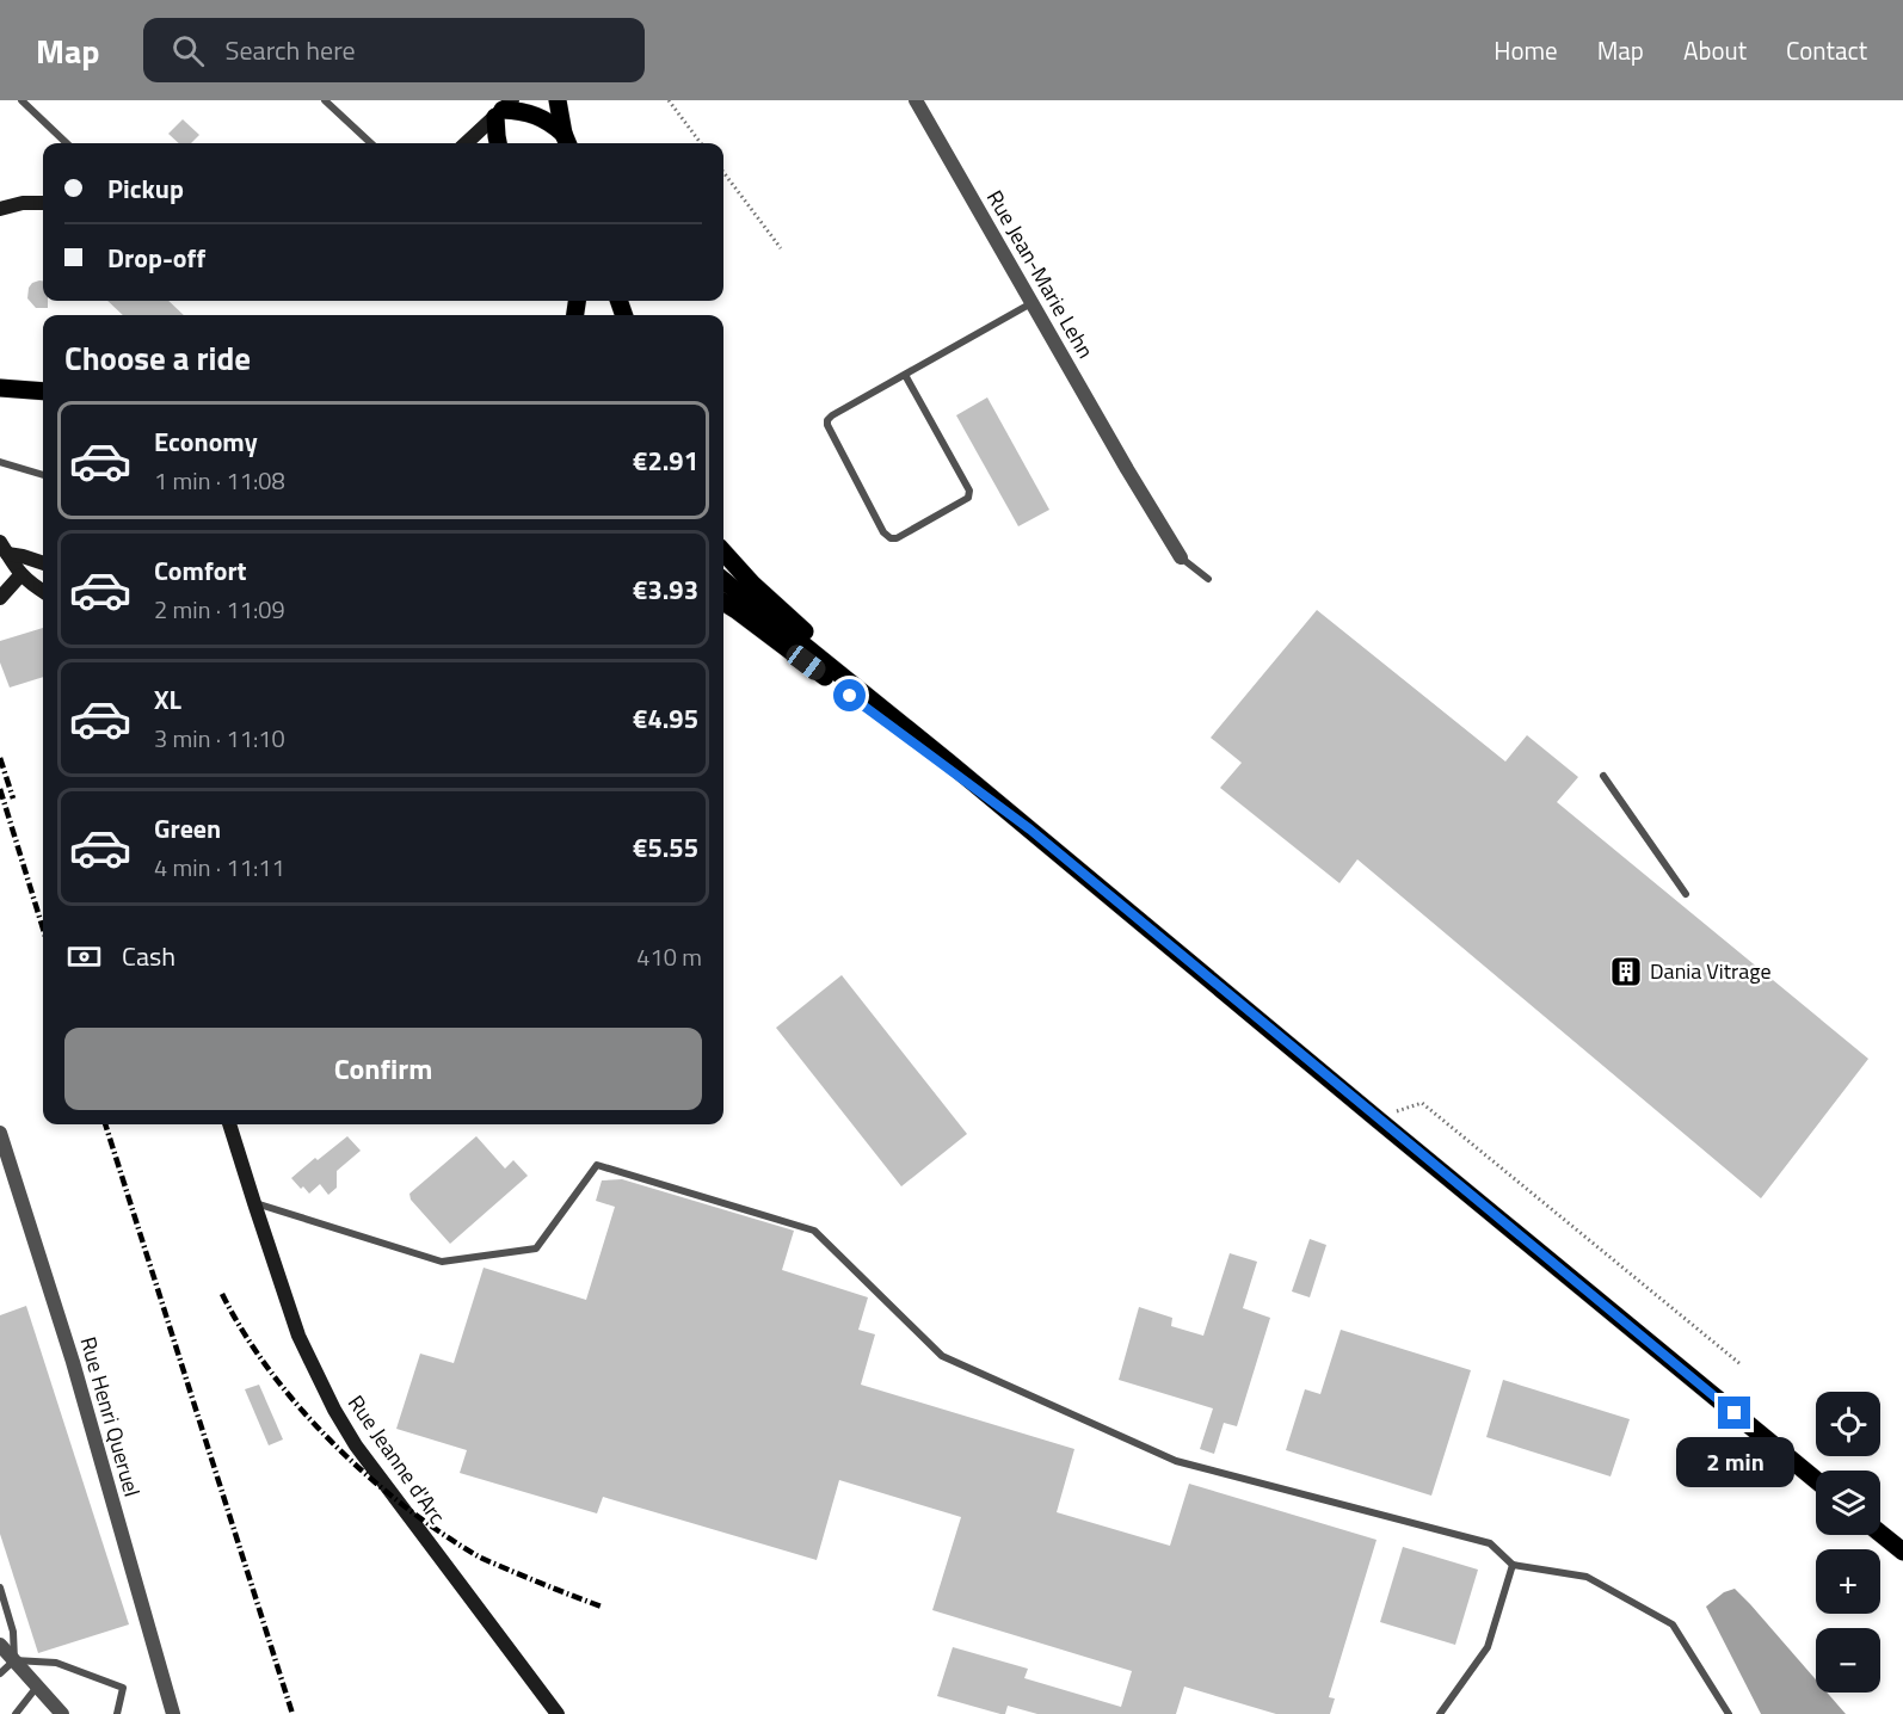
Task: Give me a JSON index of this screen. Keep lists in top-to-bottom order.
{
  "streets": {
    "main road": ["Rue Jeanne d'Arc"],
    "street": ["Rue Jean-Marie Lehn", "Rue Henri Queruel"]
  },
  "places": {
    "building": ["Dania Vitrage"]
  },
  "page": {
    "header": "Map",
    "search": "Search here",
    "nav": [
      "Home",
      "Map",
      "About",
      "Contact"
    ],
    "banner": ["Pickup", "Drop-off"],
    "heading": "Choose a ride",
    "list": [
      {
        "name": "Economy",
        "note": "1 min · 11:08",
        "value": "€2.91"
      },
      {
        "name": "Comfort",
        "note": "2 min · 11:09",
        "value": "€3.93"
      },
      {
        "name": "XL",
        "note": "3 min · 11:10",
        "value": "€4.95"
      },
      {
        "name": "Green",
        "note": "4 min · 11:11",
        "value": "€5.55"
      }
    ],
    "pay": ["Cash", "410 m"],
    "buttons": "Confirm",
    "map_buttons": ["+", "−"],
    "bubble": "2 min"
  }
}
